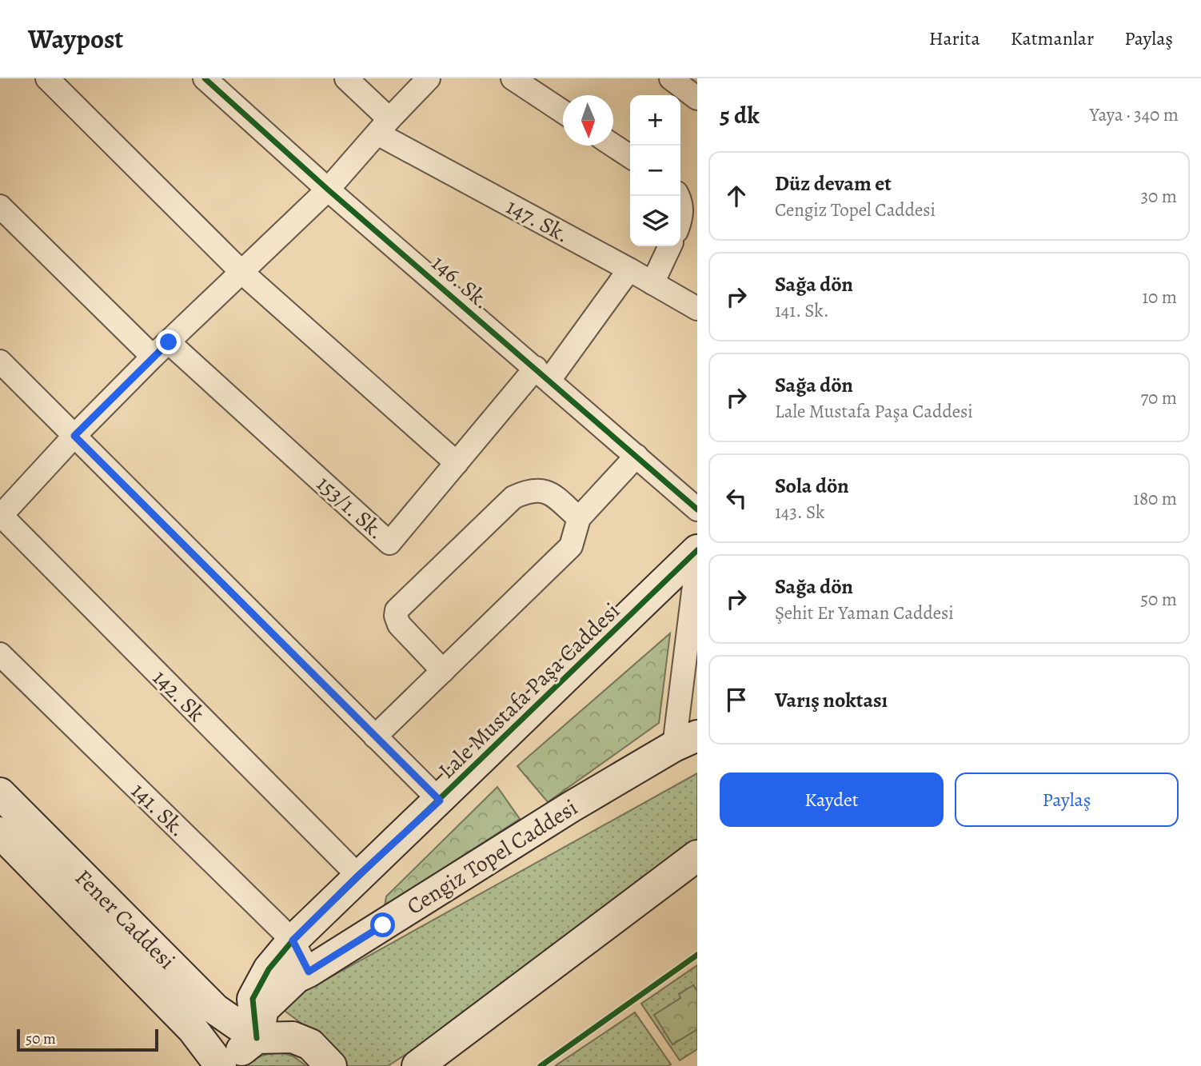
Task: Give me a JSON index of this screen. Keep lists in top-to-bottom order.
{
  "streets": {
    "street": [
      "147. Sk.",
      "146. Sk.",
      "153/1. Sk.",
      "Lale Mustafa Paşa Caddesi",
      "142. Sk",
      "141. Sk.",
      "Cengiz Topel Caddesi",
      "Fener Caddesi"
    ]
  },
  "crossings": [
    ["147. Sk.", "153/1. Sk."],
    ["146. Sk.", "153/1. Sk."],
    ["Lale Mustafa Paşa Caddesi", "142. Sk"],
    ["Lale Mustafa Paşa Caddesi", "141. Sk."],
    ["Lale Mustafa Paşa Caddesi", "Cengiz Topel Caddesi"],
    ["Lale Mustafa Paşa Caddesi", "Fener Caddesi"],
    ["141. Sk.", "Cengiz Topel Caddesi"],
    ["Cengiz Topel Caddesi", "Fener Caddesi"]
  ],
  "scale_bar": "50 m",
  "north": "bottom",
  "page": {
    "header": "Waypost",
    "nav": ["Harita", "Katmanlar", "Paylaş"],
    "heading": ["5 dk", "Yaya · 340 m"],
    "map_buttons": ["+", "−"],
    "list": [
      ["Düz devam et", "Cengiz Topel Caddesi", "30 m"],
      ["Sağa dön", "141. Sk.", "10 m"],
      ["Sağa dön", "Lale Mustafa Paşa Caddesi", "70 m"],
      ["Sola dön", "143. Sk", "180 m"],
      ["Sağa dön", "Şehit Er Yaman Caddesi", "50 m"],
      "Varış noktası"
    ],
    "buttons": ["Kaydet", "Paylaş"],
    "scale": "50 m"
  }
}
